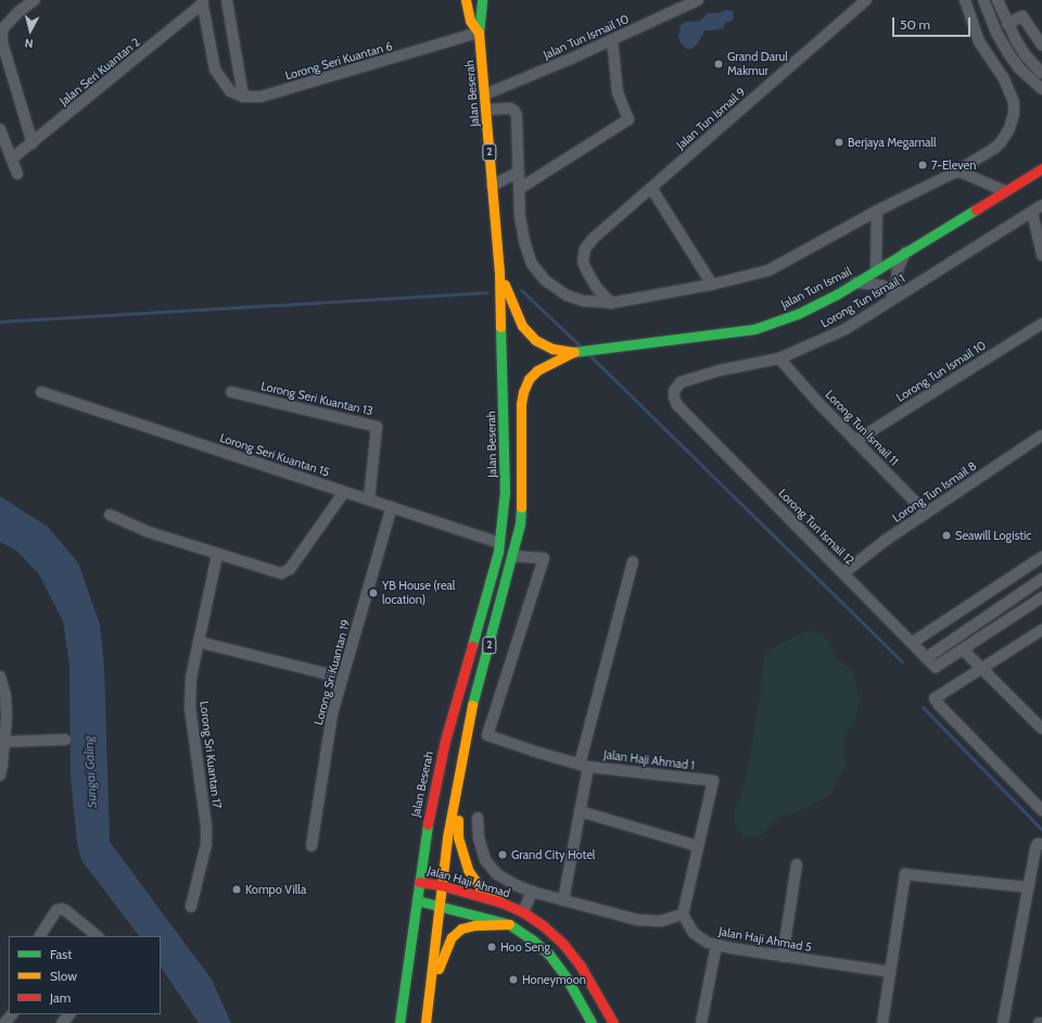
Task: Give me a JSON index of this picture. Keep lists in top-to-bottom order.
{
  "streets": {
    "main road": [
      "Jalan Beserah",
      "2",
      "Jalan Tun Ismail",
      "Jalan Haji Ahmad"
    ],
    "street": [
      "Jalan Tun Ismail 10",
      "Lorong Seri Kuantan 6",
      "Jalan Seri Kuantan 2",
      "Jalan Tun Ismail 9",
      "Lorong Tun Ismail 1",
      "Lorong Tun Ismail 10",
      "Lorong Seri Kuantan 13",
      "Lorong Tun Ismail 11",
      "Lorong Seri Kuantan 15",
      "Lorong Tun Ismail 8",
      "Lorong Tun Ismail 12",
      "Lorong Sri Kuantan 19",
      "Lorong Sri Kuantan 17",
      "Jalan Haji Ahmad 1",
      "Jalan Haji Ahmad 5"
    ]
  },
  "crossings": [
    ["Jalan Tun Ismail 10", "Jalan Beserah"],
    ["Lorong Seri Kuantan 6", "Jalan Beserah"],
    ["Lorong Seri Kuantan 6", "2"],
    ["Jalan Beserah", "2"],
    ["Jalan Beserah", "Lorong Seri Kuantan 15"],
    ["Jalan Beserah", "Jalan Haji Ahmad"],
    ["2", "Jalan Tun Ismail"],
    ["2", "Jalan Haji Ahmad"],
    ["Lorong Tun Ismail 1", "Lorong Tun Ismail 11"],
    ["Lorong Tun Ismail 1", "Lorong Tun Ismail 12"],
    ["Lorong Tun Ismail 10", "Lorong Tun Ismail 11"],
    ["Lorong Seri Kuantan 13", "Lorong Seri Kuantan 15"],
    ["Lorong Tun Ismail 11", "Lorong Tun Ismail 8"],
    ["Lorong Seri Kuantan 15", "Lorong Sri Kuantan 19"],
    ["Lorong Tun Ismail 8", "Lorong Tun Ismail 12"]
  ],
  "water": ["Sungai Galing"],
  "places": [
    "Grand Darul Makmur",
    "Berjaya Megamall",
    "7-Eleven",
    "Seawill Logistic",
    "YB House (real location)",
    "Grand City Hotel",
    "Kompo Villa",
    "Hoo Seng",
    "Honeymoon"
  ],
  "legend": ["Fast", "Slow", "Jam"],
  "scale_bar": "50 m",
  "north": "bottom"
}
